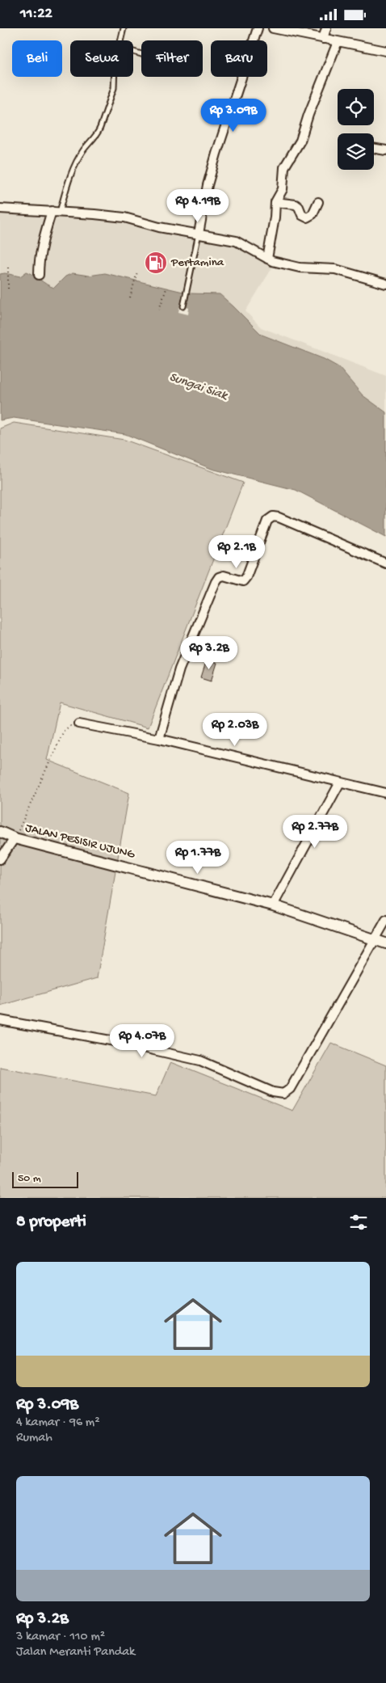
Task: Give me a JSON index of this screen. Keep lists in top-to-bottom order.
{
  "streets": {
    "street": ["JALAN PESISIR UJUNG"]
  },
  "water": ["Sungai Siak"],
  "places": {
    "fuel station": ["Pertamina"]
  },
  "scale_bar": "50 m",
  "page": {
    "status": "11:22",
    "chip": [
      "Beli",
      "Sewa",
      "Filter",
      "Baru"
    ],
    "price": [
      "Rp 3.09B",
      "Rp 4.19B",
      "Rp 2.1B",
      "Rp 3.2B",
      "Rp 2.03B",
      "Rp 2.77B",
      "Rp 1.77B",
      "Rp 4.07B"
    ],
    "scale": "50 m",
    "heading": "8 properti",
    "list": [
      {
        "name": "Rp 3.09B",
        "note": "4 kamar · 96 m² · Rumah"
      },
      {
        "name": "Rp 3.2B",
        "note": "3 kamar · 110 m² · Jalan Meranti Pandak"
      }
    ]
  }
}
